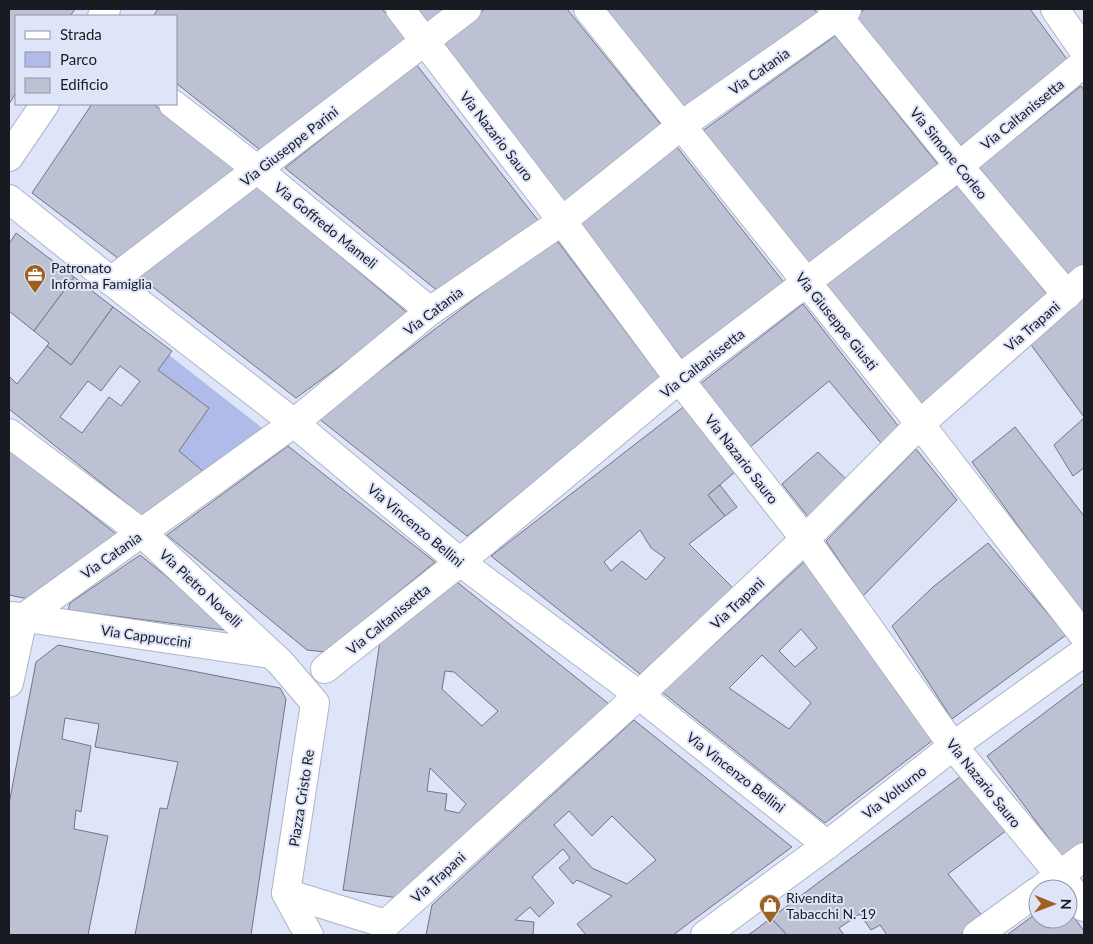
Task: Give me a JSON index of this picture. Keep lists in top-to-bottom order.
{
  "streets": {
    "street": [
      "Via Catania",
      "Via Caltanissetta",
      "Via Nazario Sauro",
      "Via Giuseppe Parini",
      "Via Simone Corleo",
      "Via Goffredo Mameli",
      "Via Giuseppe Giusti",
      "Via Trapani",
      "Via Vincenzo Bellini",
      "Via Pietro Novelli",
      "Via Cappuccini",
      "Via Volturno",
      "Piazza Cristo Re"
    ]
  },
  "crossings": [
    ["Via Catania", "Via Nazario Sauro"],
    ["Via Catania", "Via Simone Corleo"],
    ["Via Catania", "Via Goffredo Mameli"],
    ["Via Catania", "Via Giuseppe Giusti"],
    ["Via Catania", "Via Vincenzo Bellini"],
    ["Via Catania", "Via Pietro Novelli"],
    ["Via Catania", "Via Cappuccini"],
    ["Via Caltanissetta", "Via Nazario Sauro"],
    ["Via Caltanissetta", "Via Simone Corleo"],
    ["Via Caltanissetta", "Via Giuseppe Giusti"],
    ["Via Caltanissetta", "Via Vincenzo Bellini"],
    ["Via Caltanissetta", "Piazza Cristo Re"],
    ["Via Nazario Sauro", "Via Giuseppe Parini"],
    ["Via Nazario Sauro", "Via Trapani"],
    ["Via Nazario Sauro", "Via Volturno"],
    ["Via Giuseppe Parini", "Via Goffredo Mameli"],
    ["Via Giuseppe Parini", "Via Vincenzo Bellini"],
    ["Via Simone Corleo", "Via Trapani"],
    ["Via Giuseppe Giusti", "Via Trapani"],
    ["Via Trapani", "Via Vincenzo Bellini"],
    ["Via Vincenzo Bellini", "Via Volturno"],
    ["Via Pietro Novelli", "Via Cappuccini"]
  ],
  "places": {
    "office": ["Patronato Informa Famiglia"],
    "shop": ["Rivendita Tabacchi N. 19"]
  },
  "legend": ["Strada", "Parco", "Edificio"],
  "north": "right"
}
